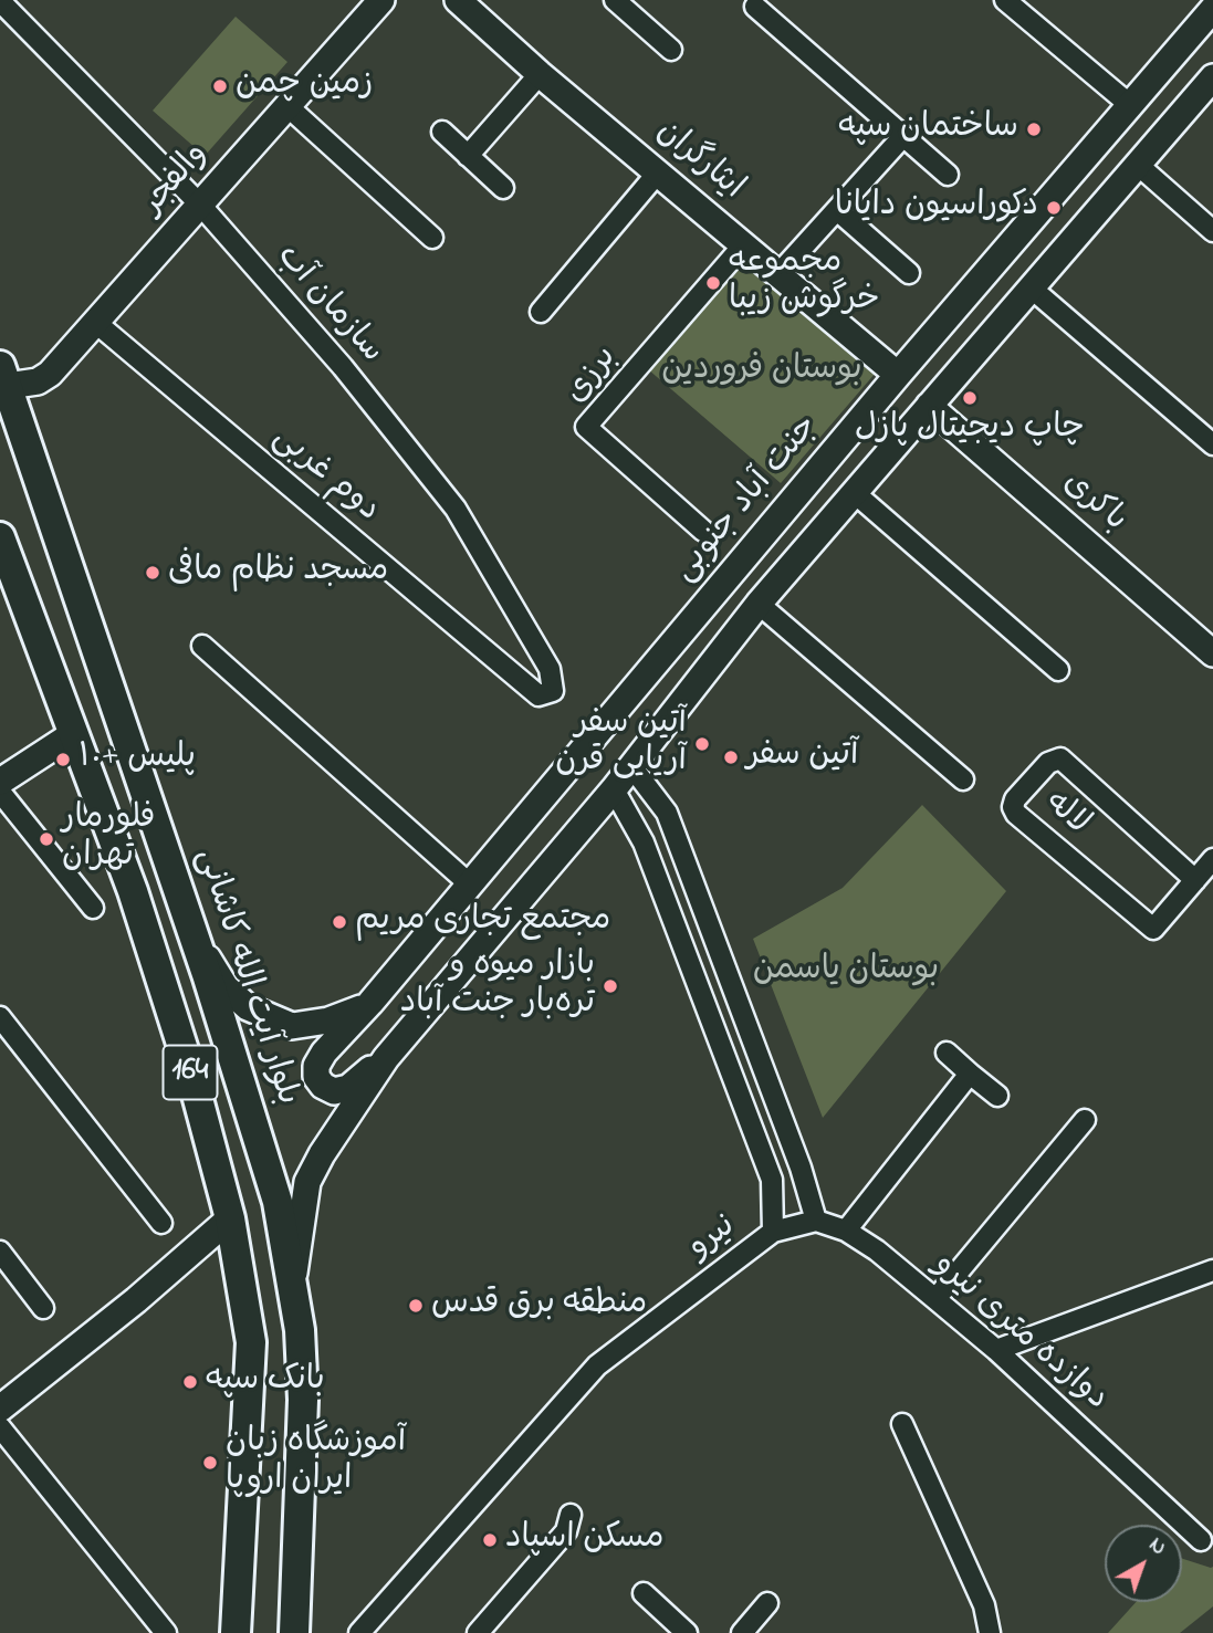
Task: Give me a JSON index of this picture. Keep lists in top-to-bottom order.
{
  "streets": {
    "main road": [
      "ایثارگران",
      "والفجر",
      "جنت آباد جنوبی",
      "باکری",
      "بلوار آیت الله کاشانی",
      "164"
    ],
    "street": [
      "سازمان آب",
      "برزی",
      "دوم غربی",
      "لاله",
      "نیرو",
      "دوازده متری نیرو"
    ]
  },
  "crossings": [
    ["ایثارگران", "برزی"],
    ["ایثارگران", "جنت آباد جنوبی"],
    ["والفجر", "سازمان آب"],
    ["والفجر", "دوم غربی"],
    ["والفجر", "بلوار آیت الله کاشانی"],
    ["سازمان آب", "دوم غربی"]
  ],
  "parks": ["بوستان فروردین", "بوستان یاسمن"],
  "places": [
    "زمین چمن",
    "ساختمان سپه",
    "دکوراسیون دایانا",
    "مجموعه خرگوش زیبا",
    "چاپ دیجیتال پازل",
    "مسجد نظام مافی",
    "آتین سفر آریایی قرن",
    "آتین سفر",
    "پلیس +۱۰",
    "فلورمار تهران",
    "مجتمع تجاری مریم",
    "بازار میوه و تره‌بار جنت آباد",
    "منطقه برق قدس",
    "بانک سپه",
    "آموزشگاه زبان ایران اروپا",
    "مسکن اسپاد"
  ],
  "north": "top right"
}
